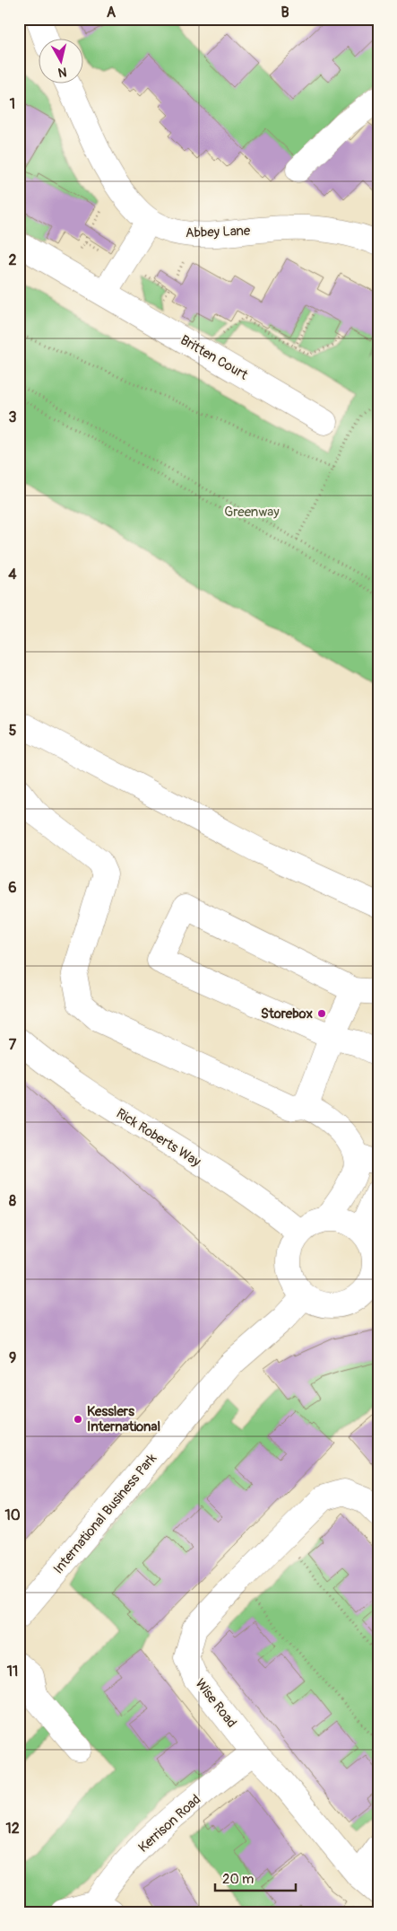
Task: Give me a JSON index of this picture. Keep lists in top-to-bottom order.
{
  "streets": {
    "street": [
      "Abbey Lane",
      "Britten Court",
      "Rick Roberts Way",
      "International Business Park",
      "Wise Road",
      "Kerrison Road"
    ]
  },
  "crossings": [
    ["Rick Roberts Way", "International Business Park"],
    ["Wise Road", "Kerrison Road"]
  ],
  "parks": ["Greenway"],
  "places": ["Storebox", "Kesslers International"],
  "scale_bar": "20 m",
  "north": "bottom",
  "grid": {
    "columns": ["A", "B"],
    "rows": [
      "1",
      "2",
      "3",
      "4",
      "5",
      "6",
      "7",
      "8",
      "9",
      "10",
      "11",
      "12"
    ]
  }
}
